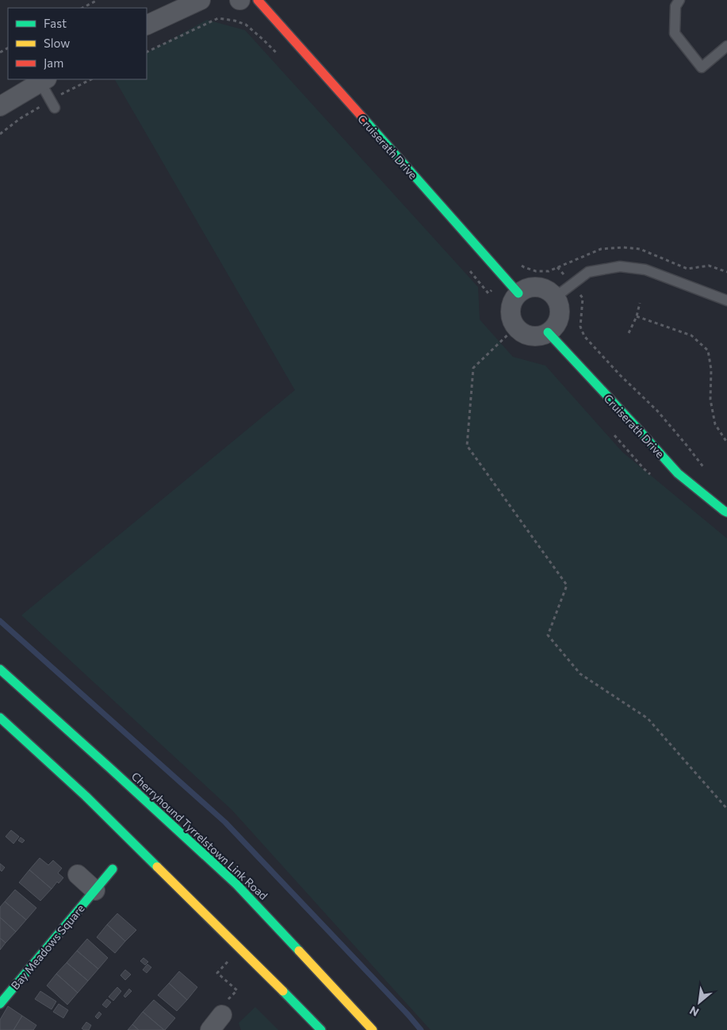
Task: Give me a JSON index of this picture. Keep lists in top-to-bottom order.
{
  "streets": {
    "street": ["Cruiserath Drive", "Cherryhound Tyrrelstown Link Road", "Bay Meadows Square"]
  },
  "legend": ["Fast", "Slow", "Jam"],
  "north": "bottom left"
}
